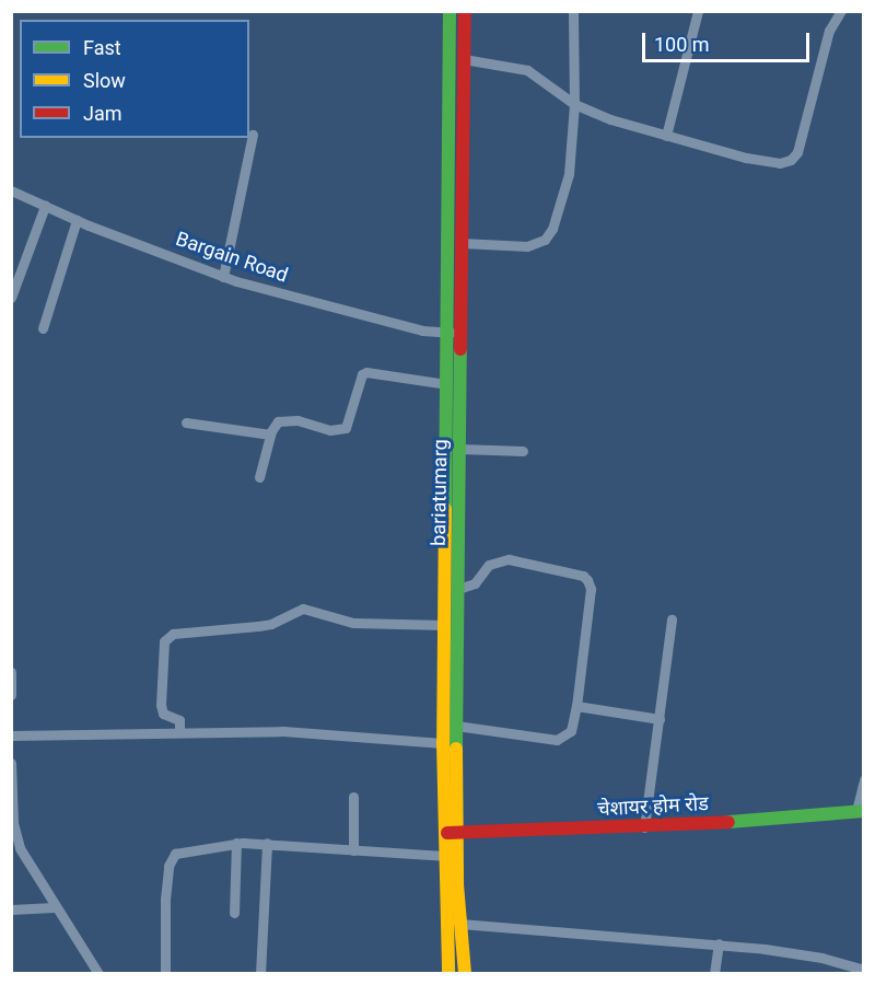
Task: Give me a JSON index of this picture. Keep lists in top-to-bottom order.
{
  "streets": {
    "main road": ["bariatumarg", "चेशायर होम रोड"],
    "street": ["Bargain Road"]
  },
  "crossings": [
    ["Bargain Road", "bariatumarg"],
    ["bariatumarg", "चेशायर होम रोड"]
  ],
  "legend": ["Fast", "Slow", "Jam"],
  "scale_bar": "100 m"
}
